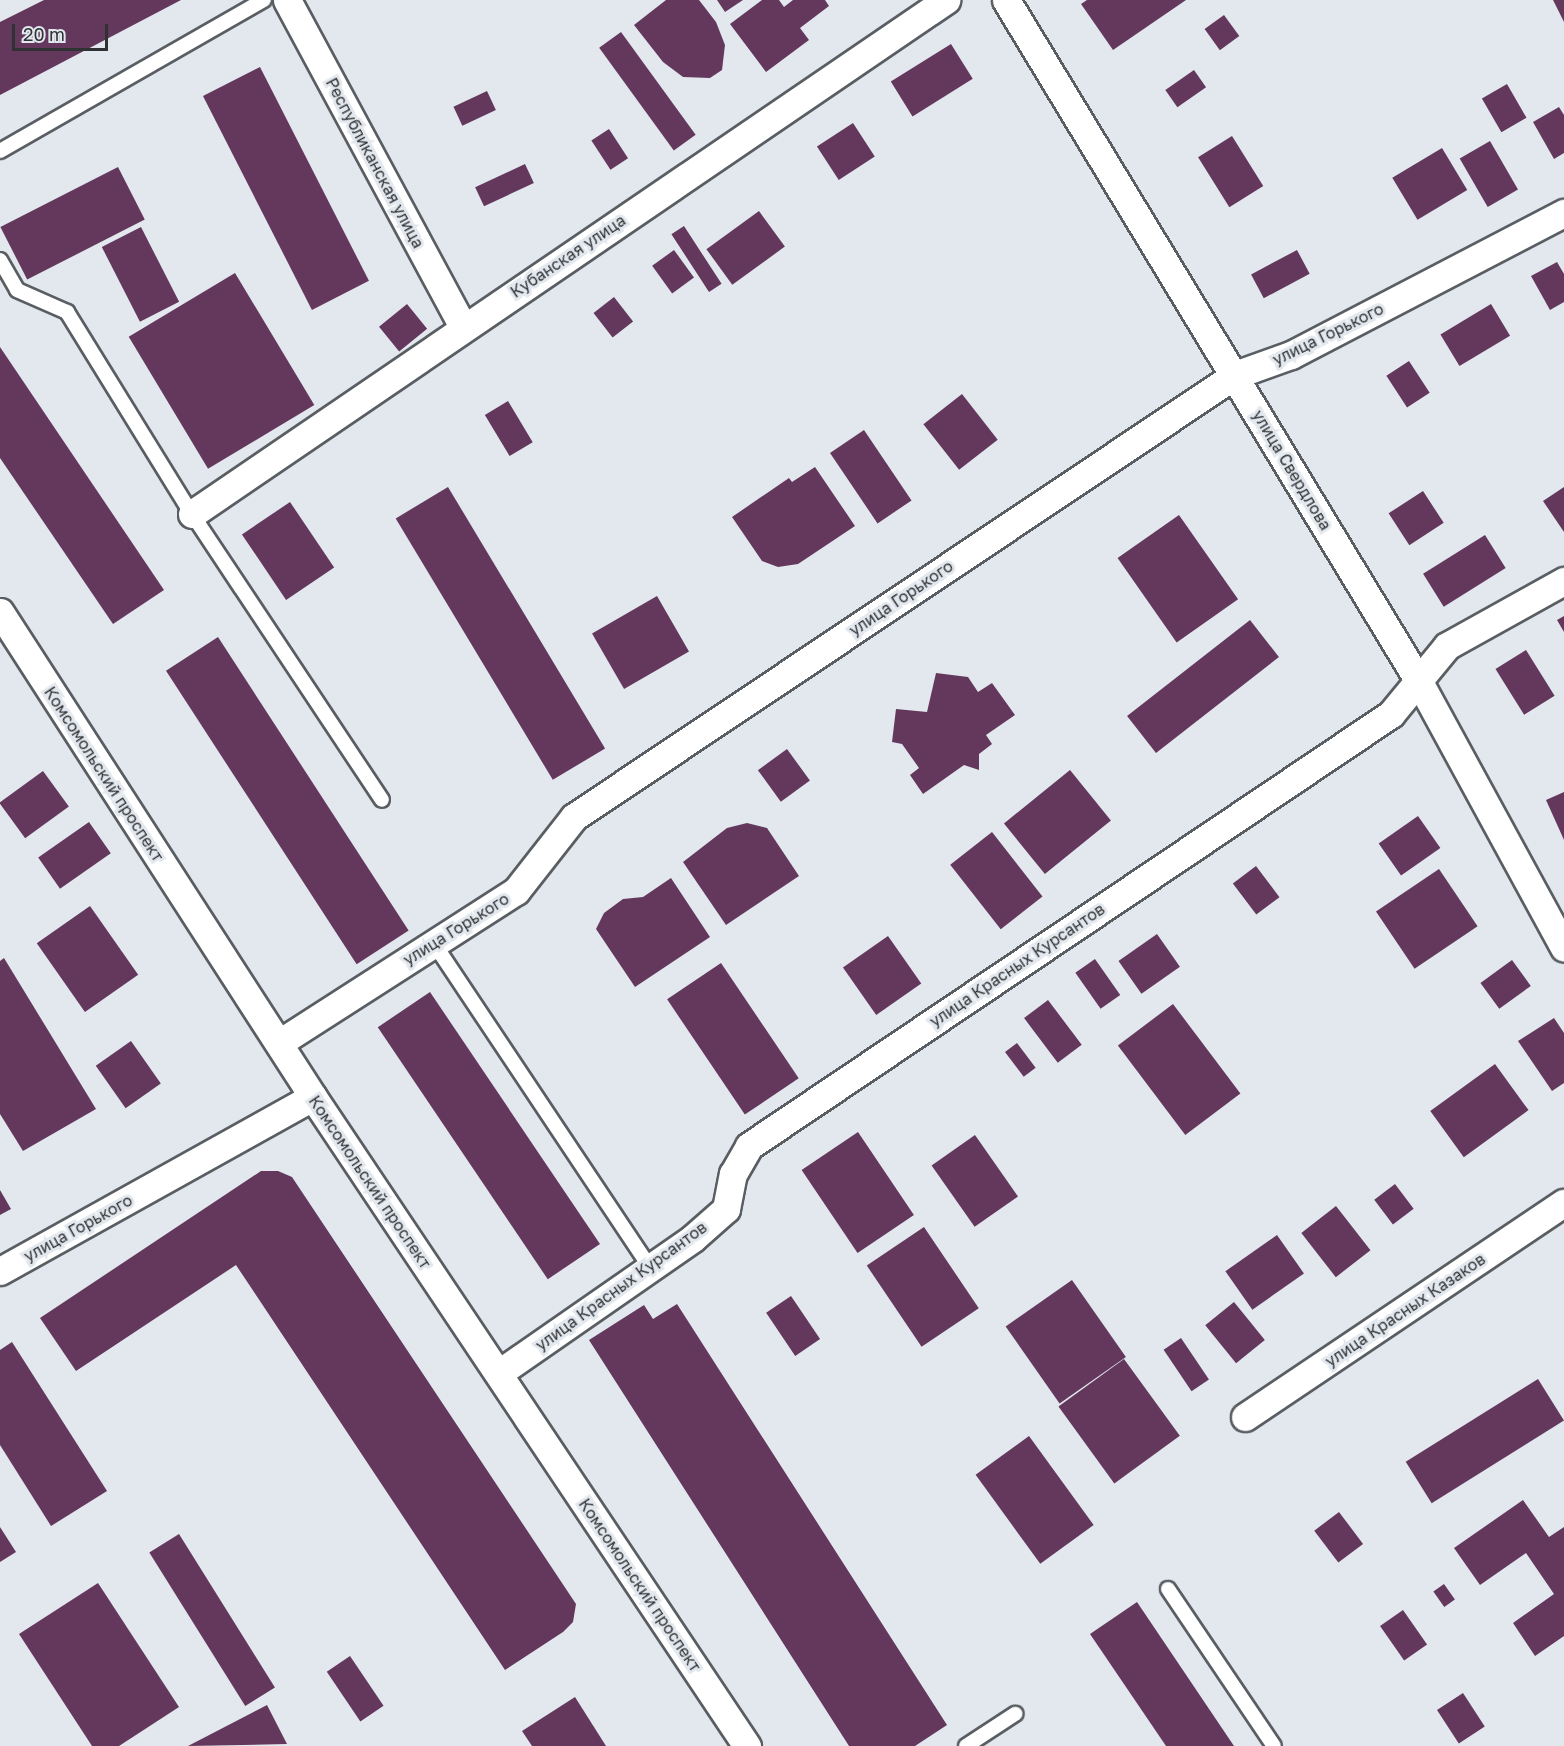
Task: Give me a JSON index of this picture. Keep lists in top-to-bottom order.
{
  "streets": {
    "street": [
      "Республиканская улица",
      "Кубанская улица",
      "улица Горького",
      "улица Свердлова",
      "Комсомольский проспект",
      "улица Красных Курсантов",
      "улица Красных Казаков"
    ]
  },
  "crossings": [
    ["Республиканская улица", "Кубанская улица"],
    ["улица Горького", "улица Свердлова"],
    ["улица Горького", "Комсомольский проспект"],
    ["улица Свердлова", "улица Красных Курсантов"],
    ["Комсомольский проспект", "улица Красных Курсантов"]
  ],
  "scale_bar": "20 m"
}
